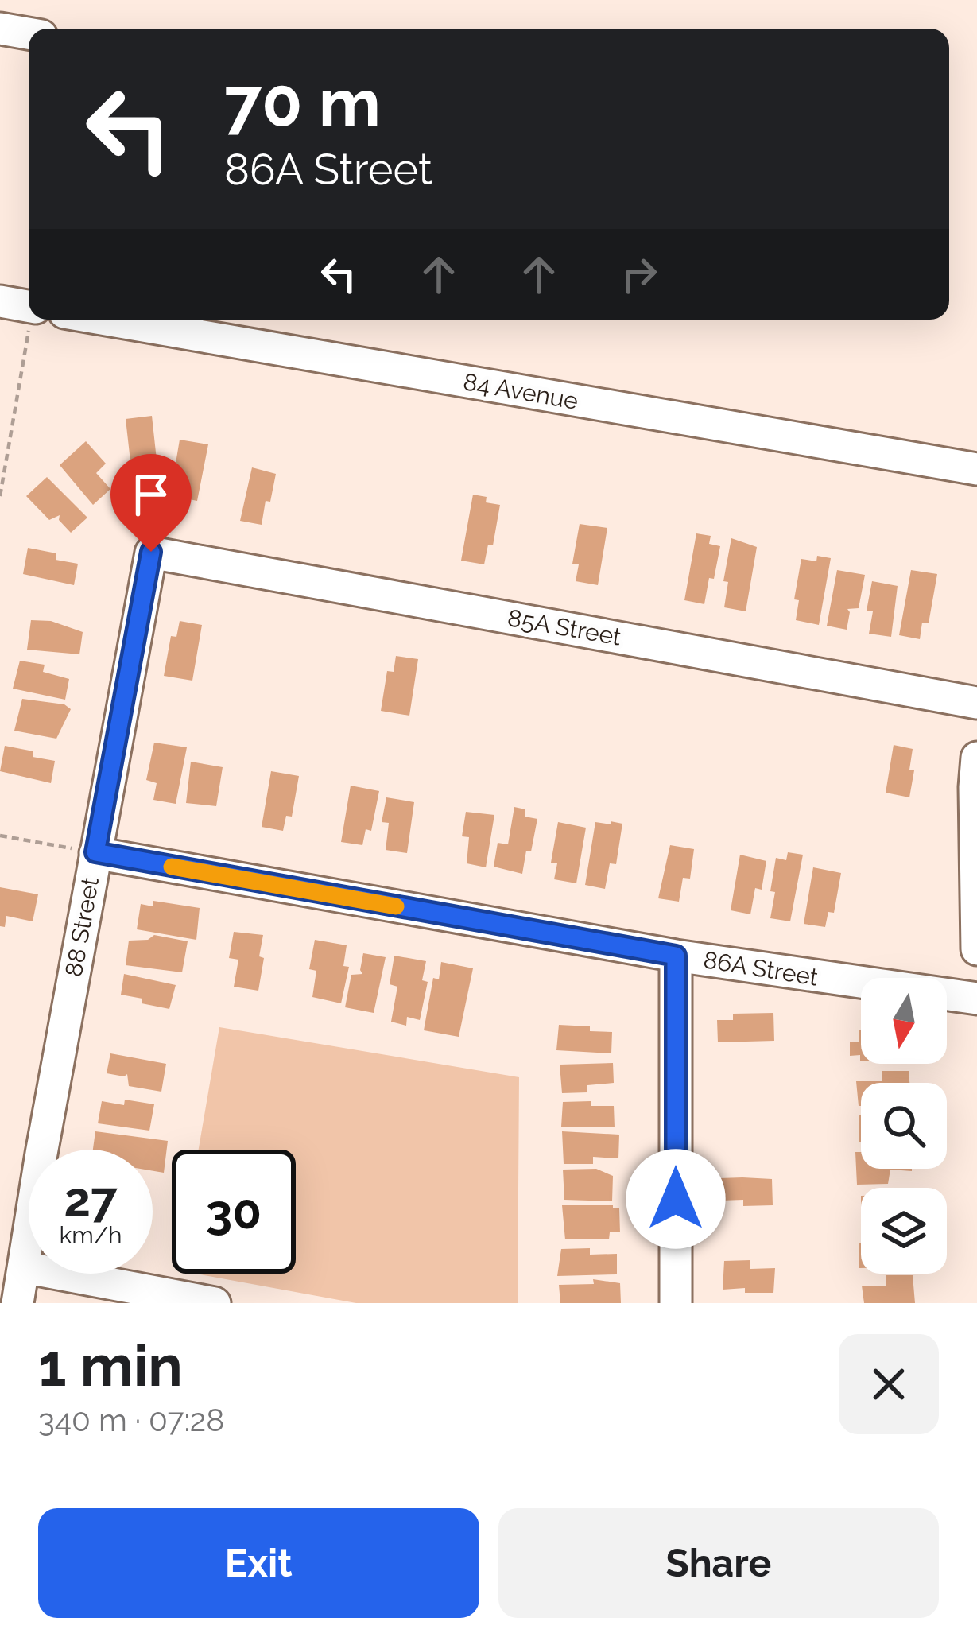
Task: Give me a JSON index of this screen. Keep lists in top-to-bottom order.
{
  "streets": {
    "street": [
      "84 Avenue",
      "85A Street",
      "88 Street",
      "86A Street"
    ]
  },
  "crossings": [
    ["85A Street", "88 Street"],
    ["88 Street", "86A Street"]
  ],
  "north": "bottom",
  "page": {
    "turn": ["70 m", "86A Street"],
    "speed": "27 km/h",
    "limit": "30",
    "heading": ["1 min", "340 m · 07:28"],
    "buttons": ["Exit", "Share"]
  }
}
